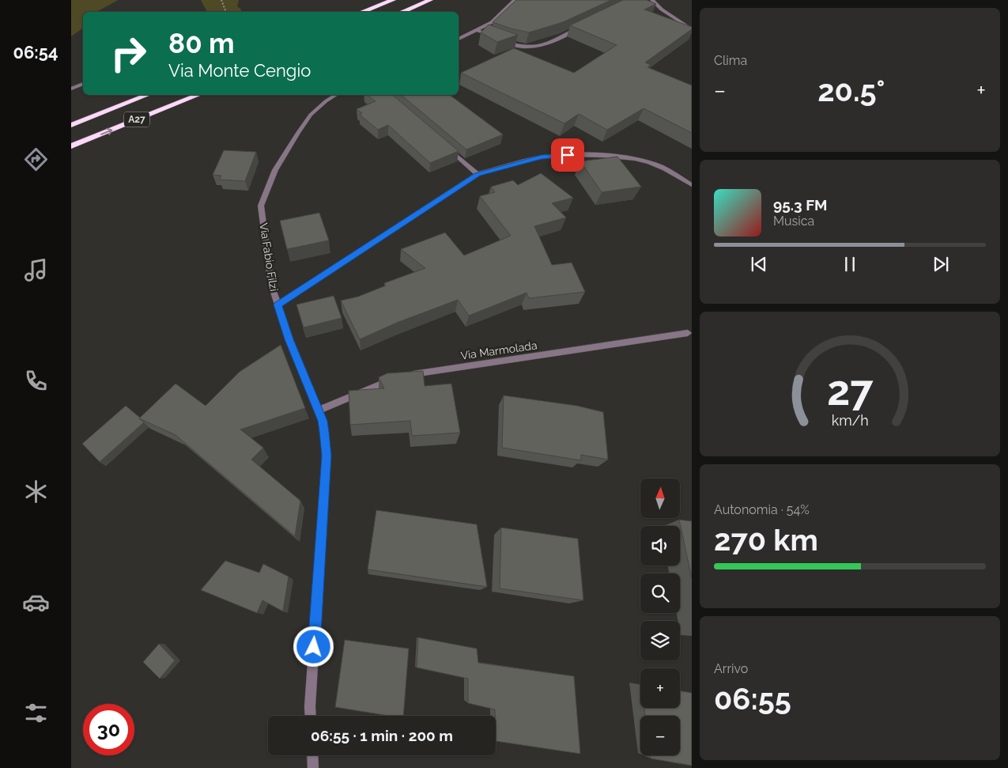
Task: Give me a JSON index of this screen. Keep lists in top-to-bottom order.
{
  "streets": {
    "highway": ["A27"],
    "street": ["Via Fabio Filzi", "Via Marmolada"]
  },
  "north": "top",
  "page": {
    "tabs": "06:54",
    "tile": [
      "Clima",
      ["Autonomia · 54%", "270 km"],
      ["Arrivo", "06:55"]
    ],
    "turn": ["80 m", "Via Monte Cengio"],
    "heat": ["−", "20.5°", "+"],
    "song": ["95.3 FM", "Musica"],
    "map_buttons": ["+", "−"],
    "limit": "30",
    "trip": "06:55 · 1 min · 200 m",
    "gauge": ["27", "km/h"]
  }
}
